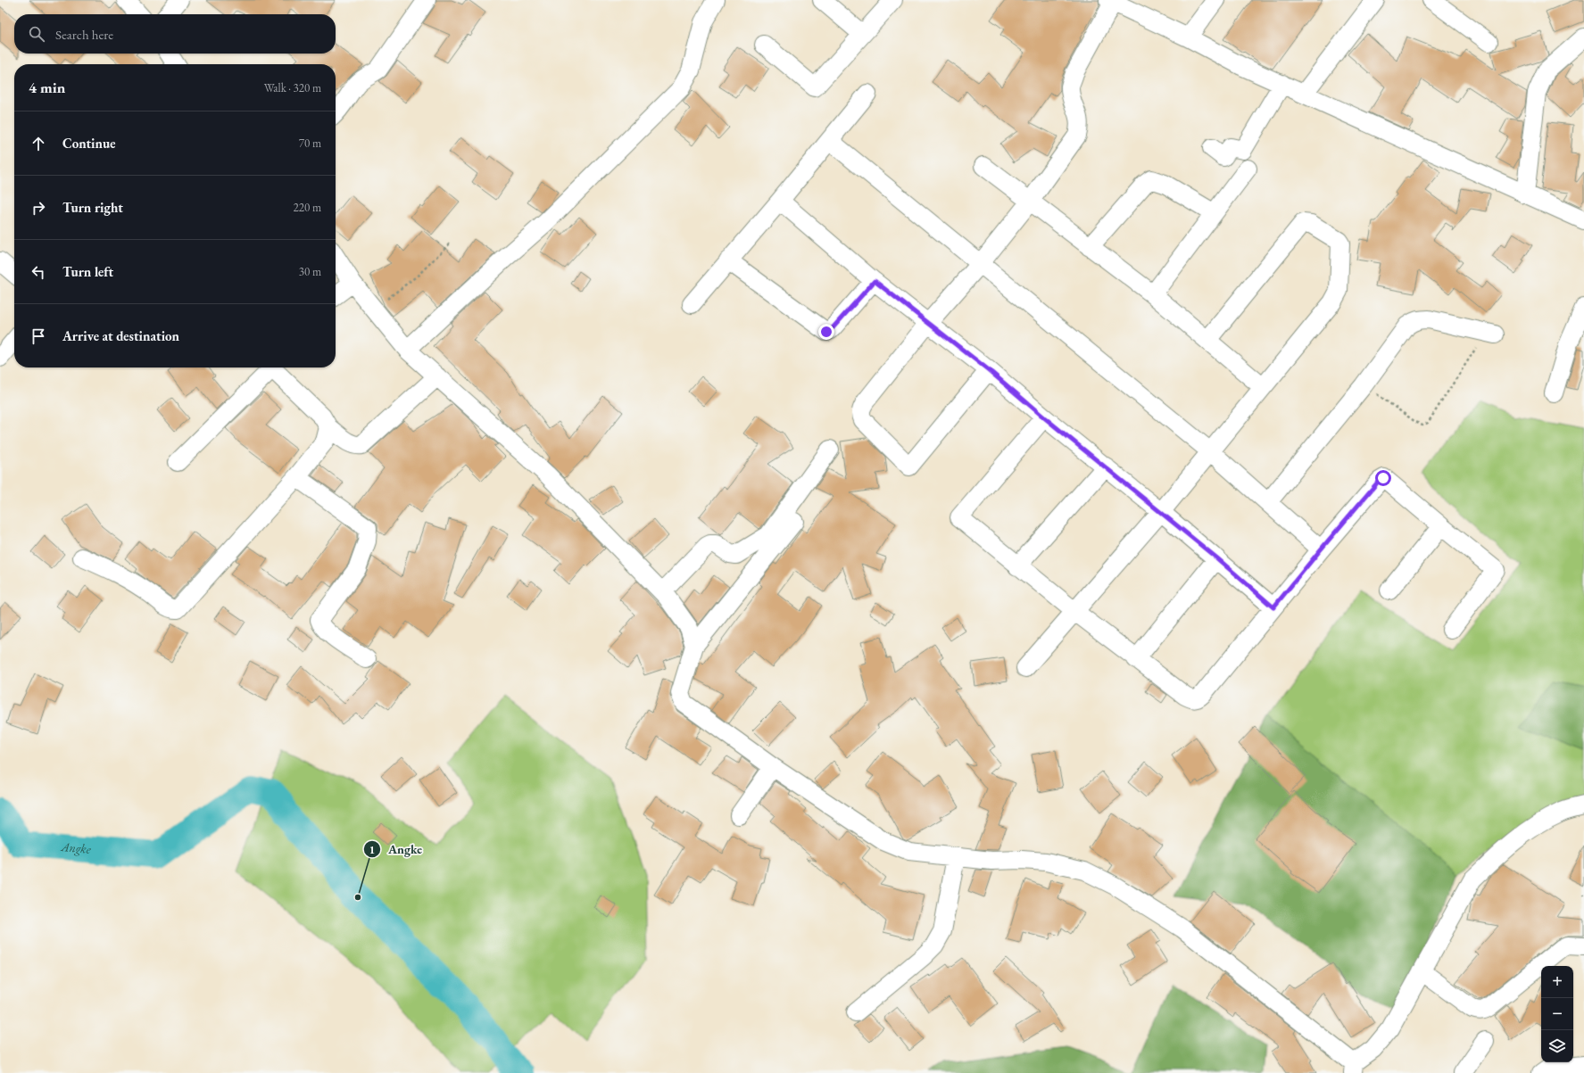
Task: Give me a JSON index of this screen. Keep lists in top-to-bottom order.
{
  "water": ["Angke"],
  "places": ["Angke"],
  "page": {
    "search": "Search here",
    "heading": ["4 min", "Walk · 320 m"],
    "list": [
      ["Continue", "70 m"],
      ["Turn right", "220 m"],
      ["Turn left", "30 m"],
      "Arrive at destination"
    ],
    "map_buttons": ["+", "−"]
  }
}
